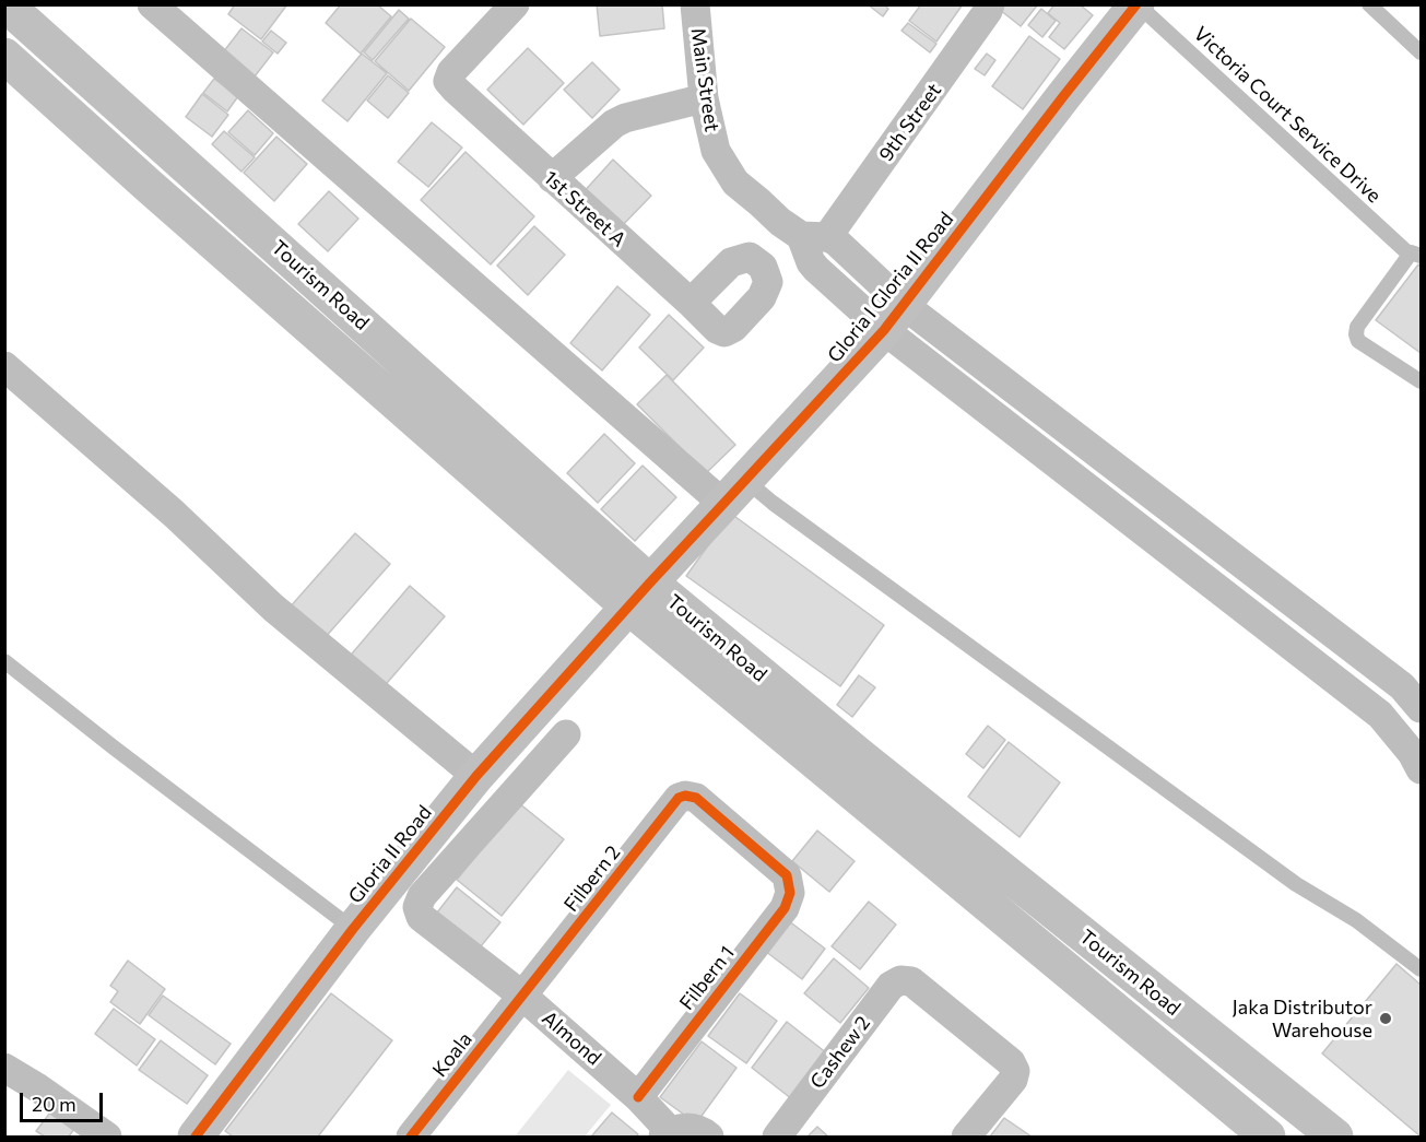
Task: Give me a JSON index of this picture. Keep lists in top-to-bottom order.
{
  "streets": {
    "main road": ["Tourism Road", "Gloria I Gloria II Road", "Gloria II Road"],
    "street": [
      "Main Street",
      "9th Street",
      "1st Street A",
      "Filbern 2",
      "Filbern 1",
      "Almond",
      "Cashew 2",
      "Koala"
    ],
    "lane": ["Victoria Court Service Drive"]
  },
  "crossings": [
    ["Main Street", "9th Street"],
    ["Main Street", "Gloria I Gloria II Road"],
    ["Victoria Court Service Drive", "Gloria I Gloria II Road"],
    ["Tourism Road", "Gloria I Gloria II Road"],
    ["Tourism Road", "Gloria II Road"],
    ["Gloria I Gloria II Road", "Gloria II Road"],
    ["Filbern 2", "Filbern 1"],
    ["Filbern 2", "Almond"],
    ["Filbern 2", "Koala"],
    ["Filbern 1", "Almond"],
    ["Almond", "Koala"]
  ],
  "places": ["Jaka Distributor Warehouse"],
  "scale_bar": "20 m"
}
